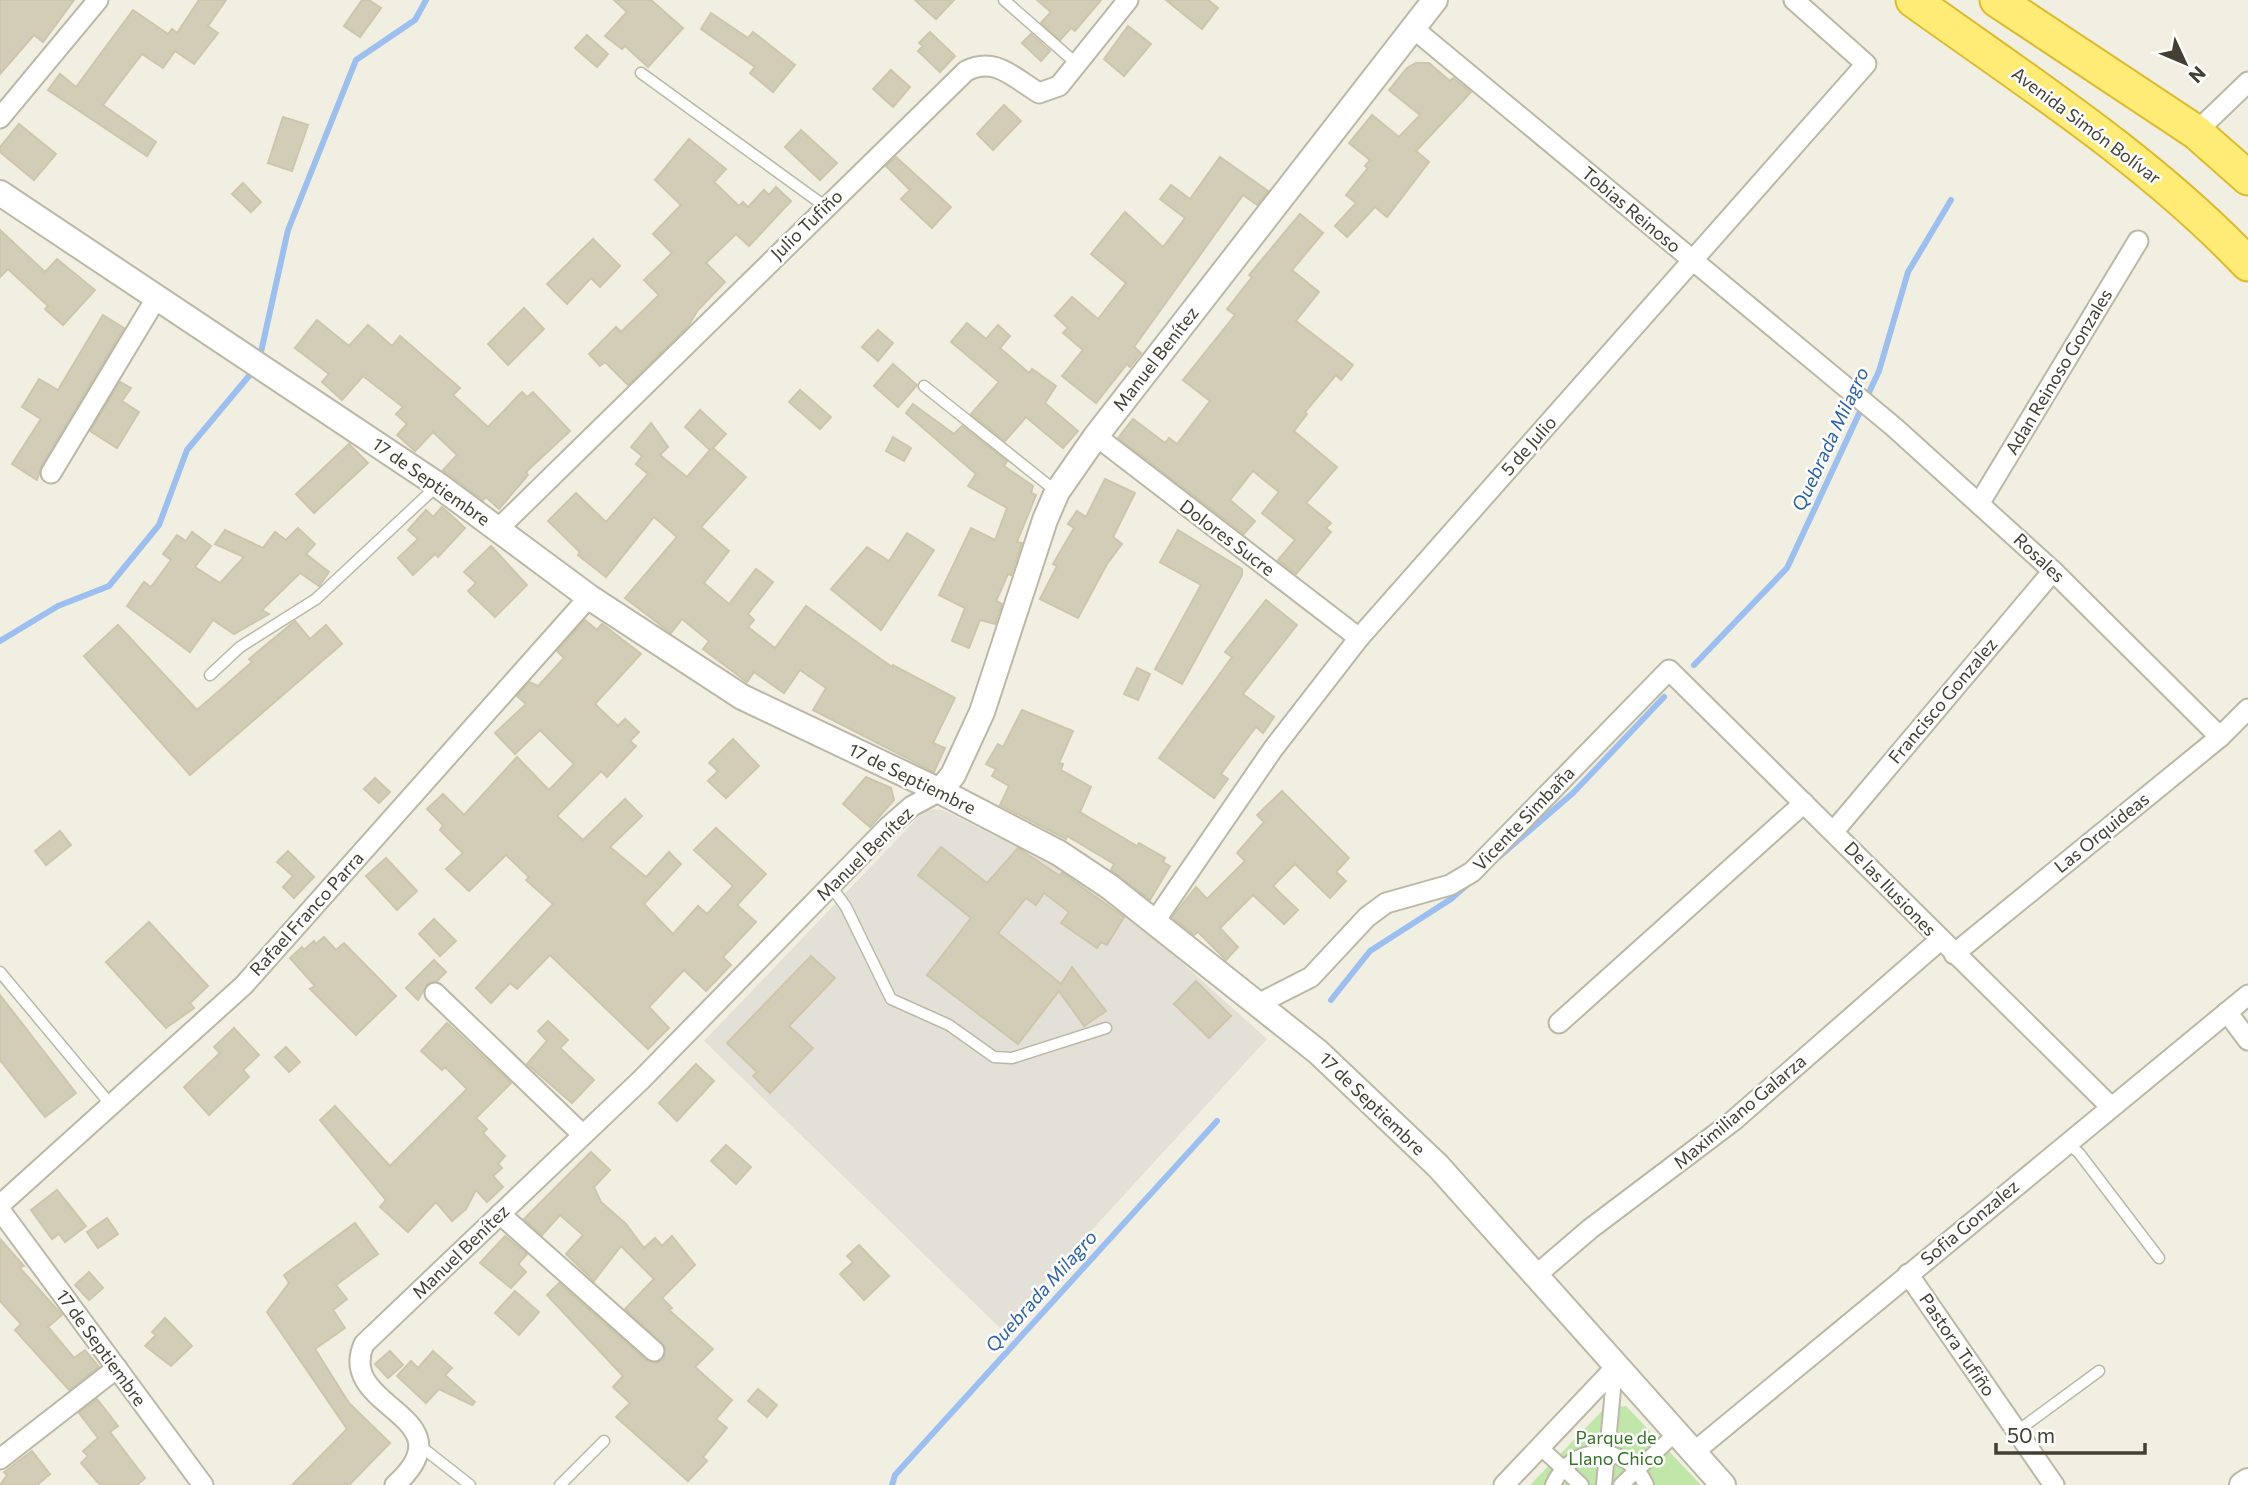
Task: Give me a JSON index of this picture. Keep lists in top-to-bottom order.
{
  "streets": {
    "highway": ["Avenida Simón Bolívar"],
    "street": [
      "Tobias Reinoso",
      "Julio Tufiño",
      "Manuel Benítez",
      "Adan Reinoso Gonzales",
      "5 de Julio",
      "17 de Septiembre",
      "Dolores Sucre",
      "Rosales",
      "Francisco Gonzalez",
      "Vicente Simbaña",
      "Las Orquideas",
      "De las Ilusiones",
      "Rafael Franco Parra",
      "Maximiliano Galarza",
      "Sofia Gonzalez",
      "Pastora Tufiño"
    ]
  },
  "crossings": [
    ["Tobias Reinoso", "Manuel Benítez"],
    ["Tobias Reinoso", "5 de Julio"],
    ["Tobias Reinoso", "Rosales"],
    ["Julio Tufiño", "17 de Septiembre"],
    ["Manuel Benítez", "17 de Septiembre"],
    ["Manuel Benítez", "Dolores Sucre"],
    ["Adan Reinoso Gonzales", "Rosales"],
    ["5 de Julio", "17 de Septiembre"],
    ["5 de Julio", "Dolores Sucre"],
    ["17 de Septiembre", "Vicente Simbaña"],
    ["17 de Septiembre", "Rafael Franco Parra"],
    ["17 de Septiembre", "Maximiliano Galarza"],
    ["17 de Septiembre", "Sofia Gonzalez"],
    ["Rosales", "Francisco Gonzalez"],
    ["Rosales", "Las Orquideas"],
    ["Francisco Gonzalez", "De las Ilusiones"],
    ["Vicente Simbaña", "De las Ilusiones"],
    ["Las Orquideas", "De las Ilusiones"],
    ["Las Orquideas", "Maximiliano Galarza"],
    ["De las Ilusiones", "Maximiliano Galarza"],
    ["De las Ilusiones", "Sofia Gonzalez"],
    ["Sofia Gonzalez", "Pastora Tufiño"]
  ],
  "water": ["Quebrada Milagro"],
  "parks": ["Parque de Llano Chico"],
  "scale_bar": "50 m",
  "north": "bottom right"
}
